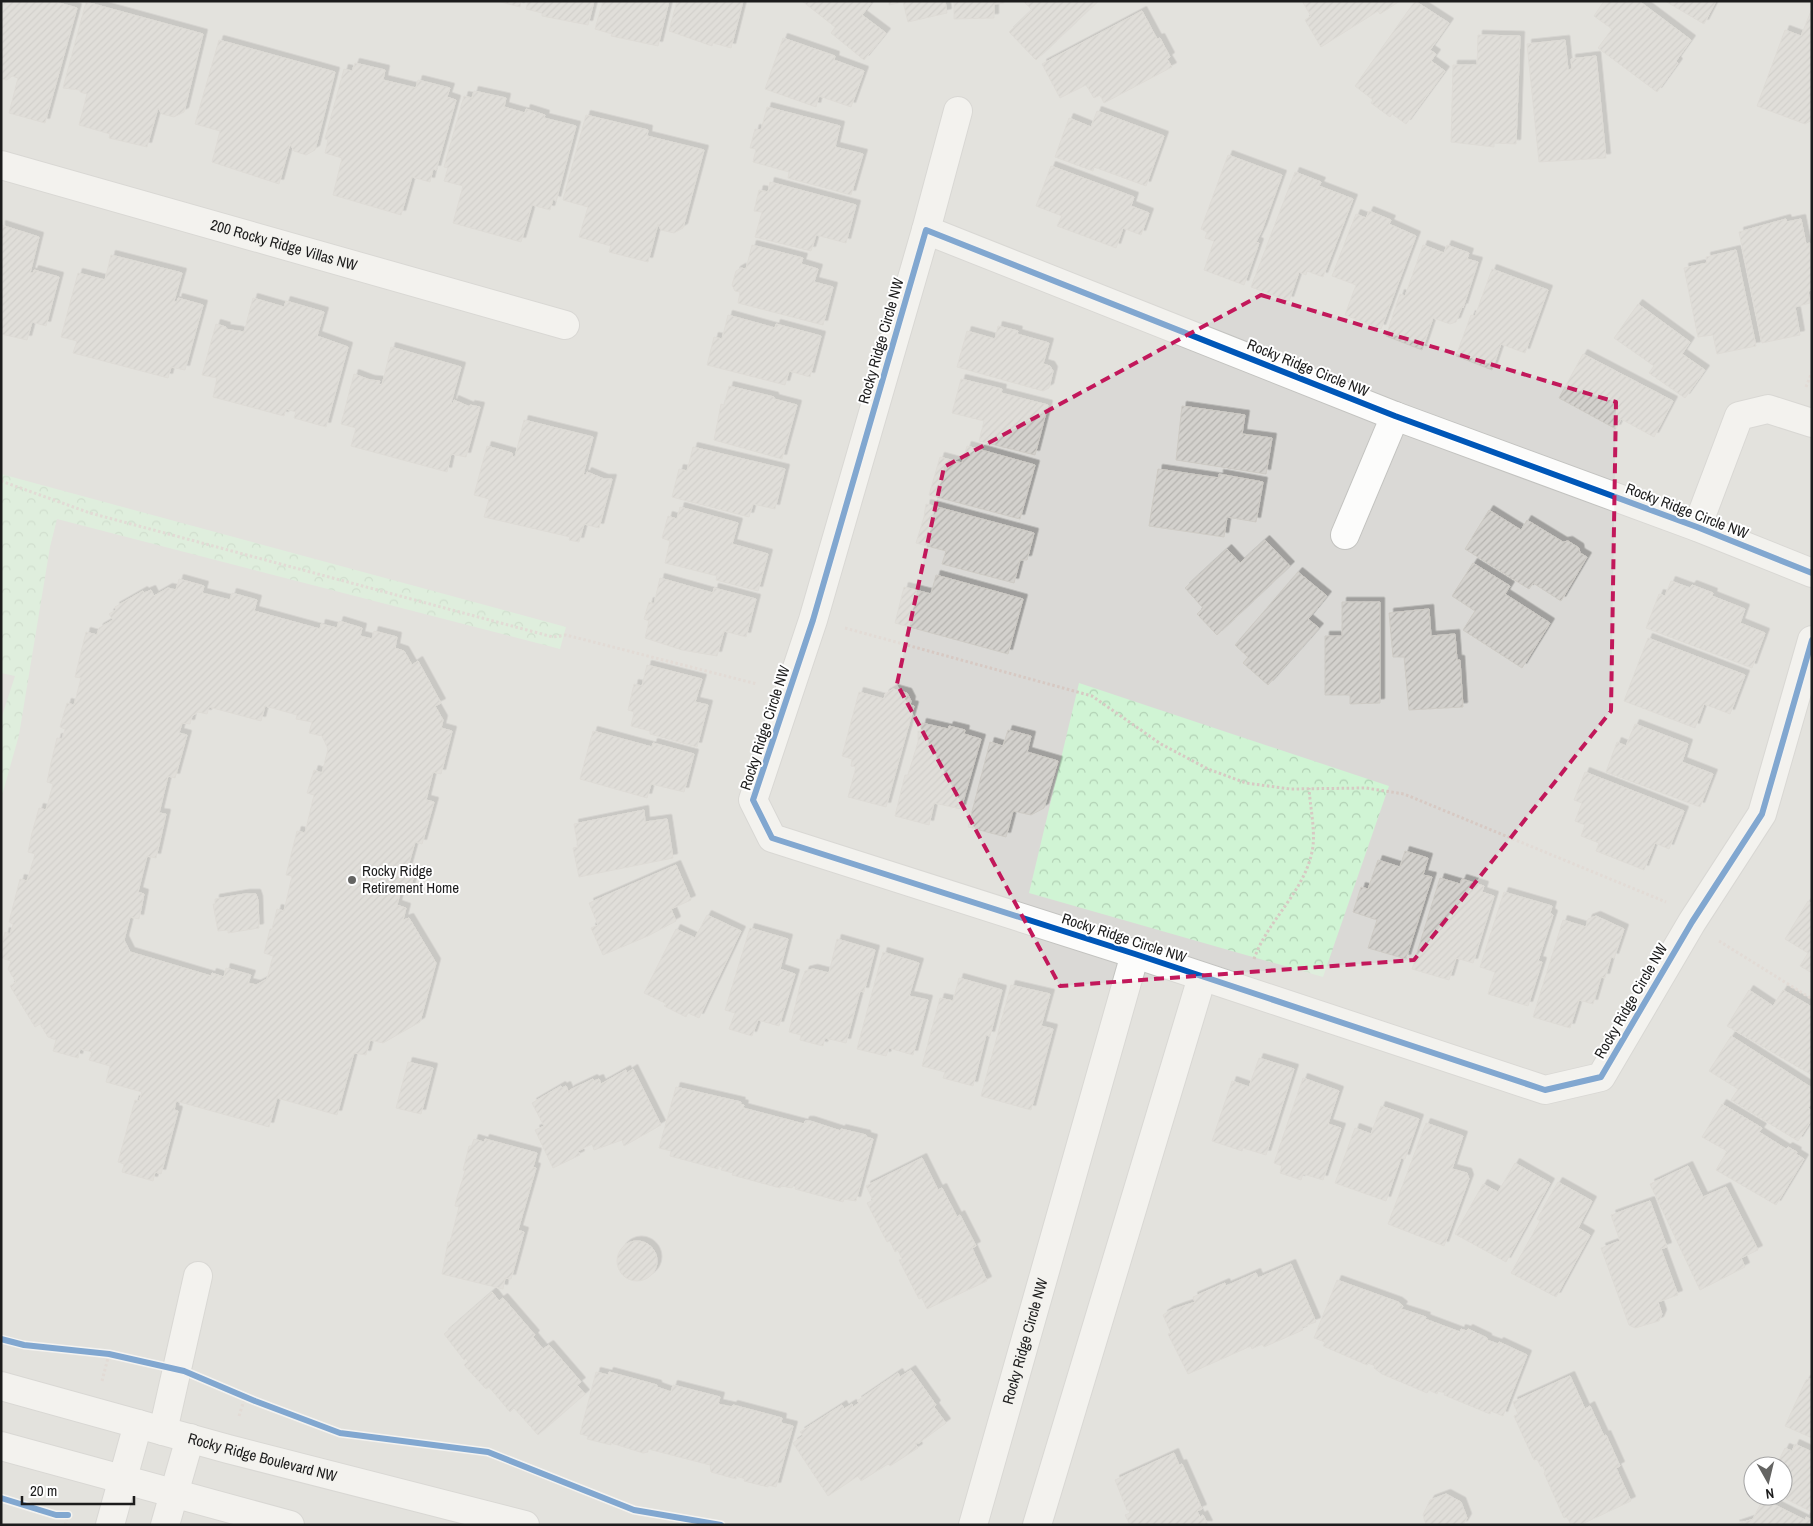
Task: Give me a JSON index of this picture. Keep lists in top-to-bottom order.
{
  "streets": {
    "street": ["200 Rocky Ridge Villas NW", "Rocky Ridge Circle NW", "Rocky Ridge Boulevard NW"]
  },
  "places": ["Rocky Ridge Retirement Home"],
  "scale_bar": "20 m",
  "north": "bottom"
}
